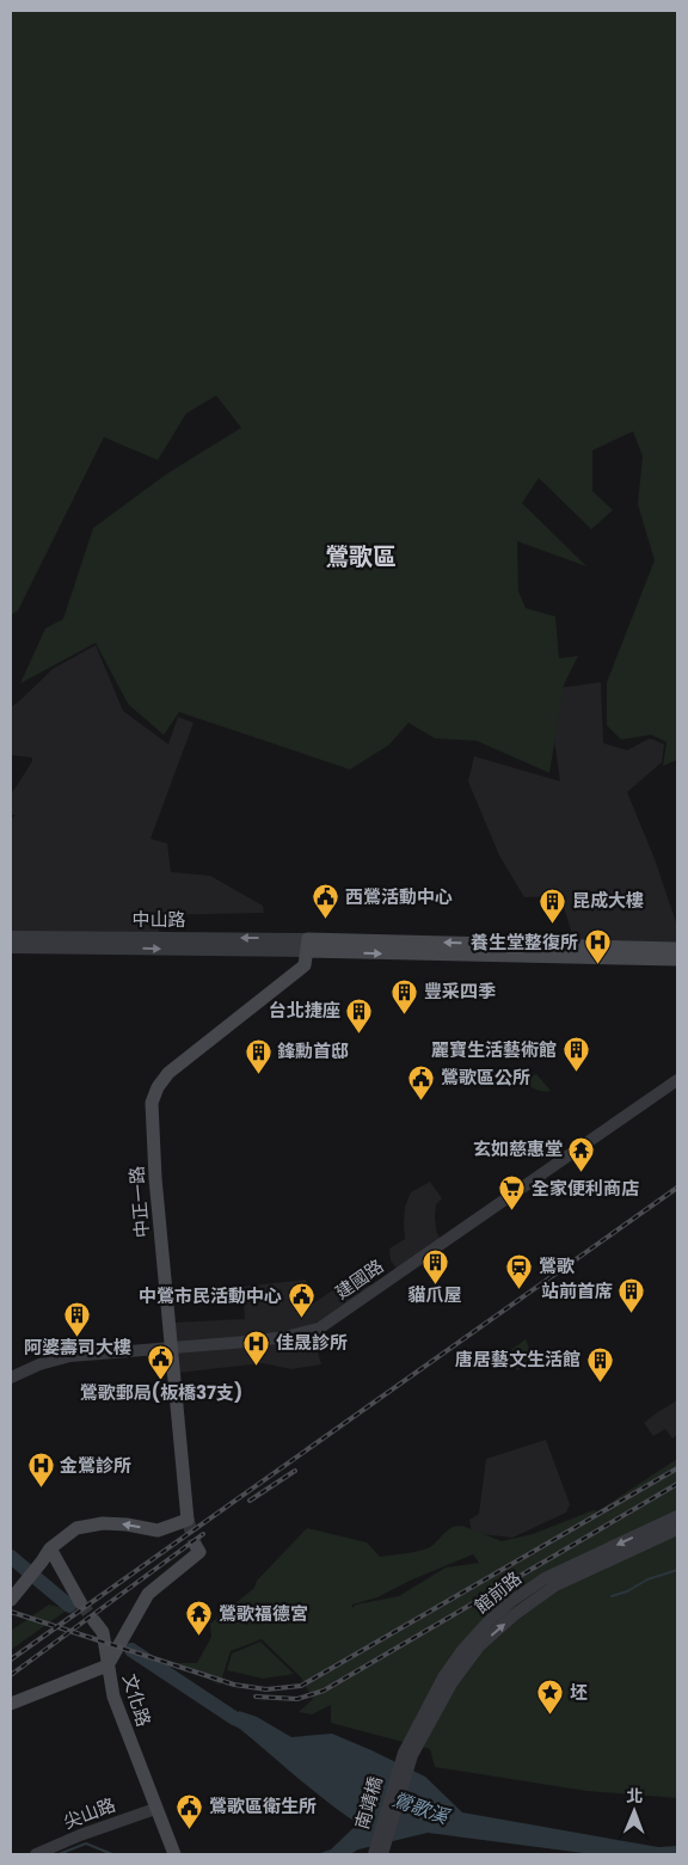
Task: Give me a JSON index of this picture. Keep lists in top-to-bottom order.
{
  "streets": {
    "main road": ["中正一路", "文化路"],
    "street": [
      "中山路",
      "建國路",
      "館前路",
      "南靖橋",
      "尖山路"
    ]
  },
  "crossings": [
    ["中山路", "中正一路"],
    ["中正一路", "建國路"],
    ["館前路", "南靖橋"],
    ["文化路", "尖山路"]
  ],
  "districts": ["鶯歌區"],
  "water": ["鶯歌溪"],
  "places": {
    "public building": [
      "西鶯活動中心",
      "鶯歌區公所",
      "中鶯市民活動中心",
      "鶯歌郵局(板橋37支)",
      "鶯歌區衛生所"
    ],
    "building": [
      "昆成大樓",
      "豐采四季",
      "台北捷座",
      "麗寶生活藝術館",
      "鋒勳首邸",
      "貓爪屋",
      "站前首席",
      "阿婆壽司大樓",
      "唐居藝文生活館"
    ],
    "hospital": ["養生堂整復所", "佳晟診所", "金鶯診所"],
    "temple": ["玄如慈惠堂", "鶯歌福德宮"],
    "supermarket": ["全家便利商店"],
    "station": ["鶯歌"],
    "place": ["坯"]
  },
  "north": "top"
}
